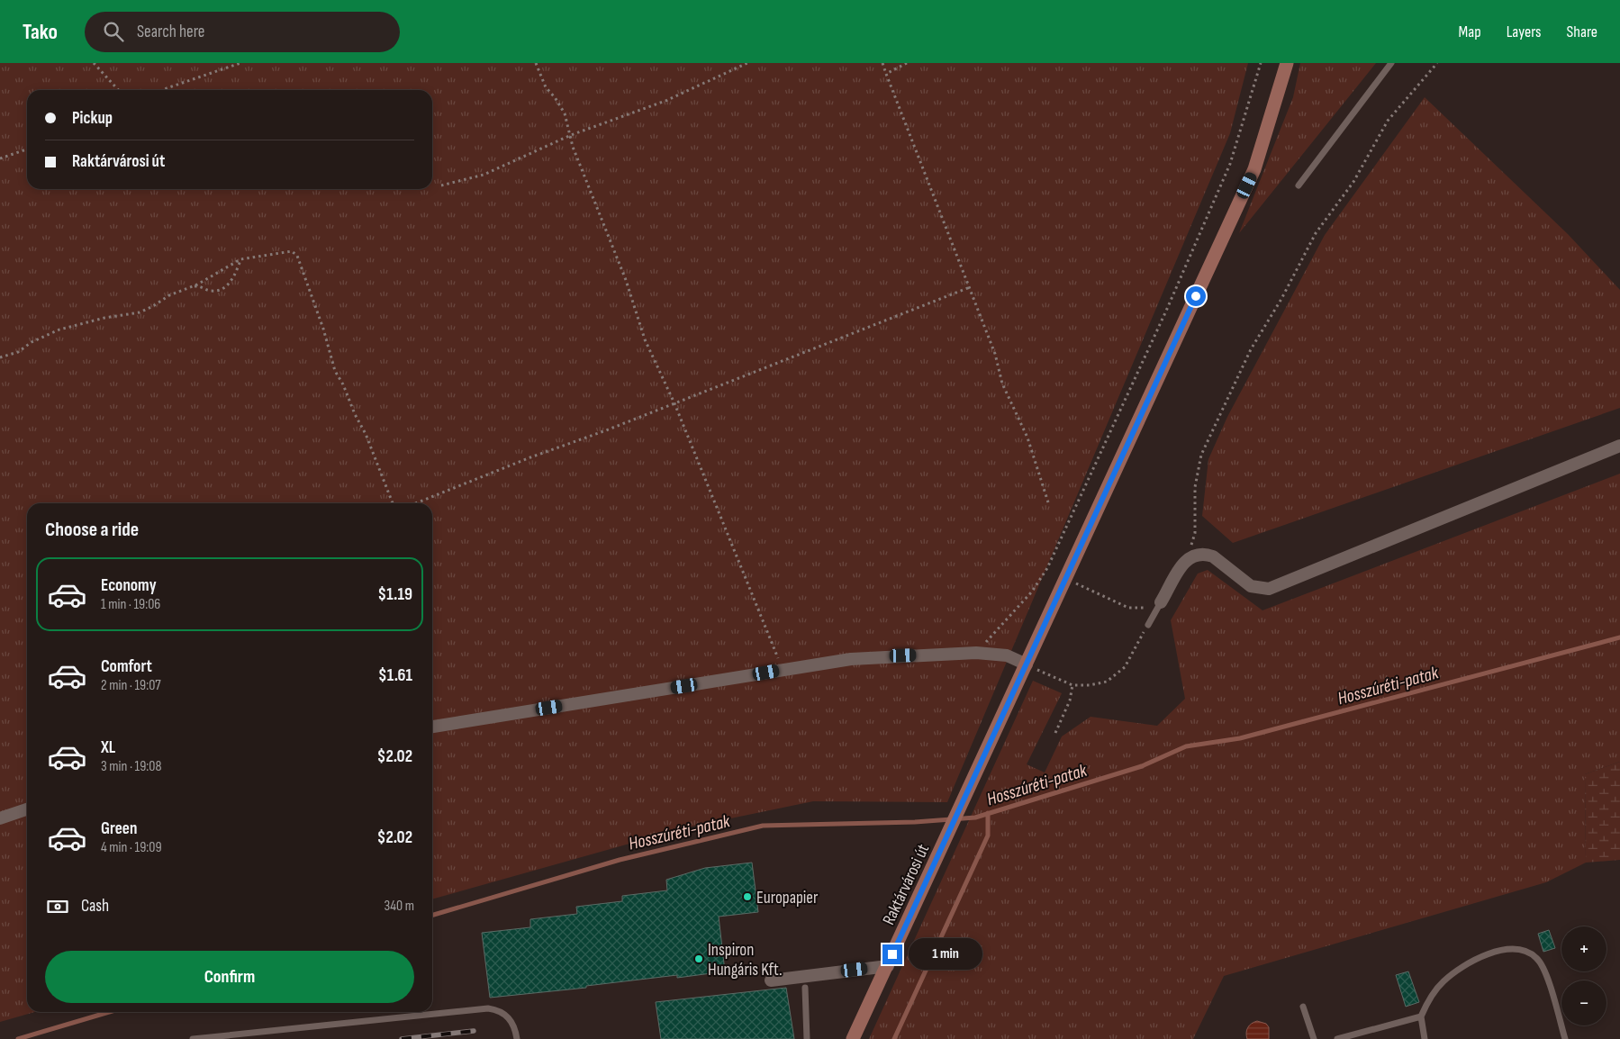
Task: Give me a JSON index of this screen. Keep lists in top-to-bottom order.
{
  "streets": {
    "street": ["Raktárvárosi út"]
  },
  "water": ["Hosszúréti-patak"],
  "places": ["Europapier", "Inspiron Hungáris Kft."],
  "page": {
    "header": "Tako",
    "search": "Search here",
    "nav": ["Map", "Layers", "Share"],
    "banner": ["Pickup", "Raktárvárosi út"],
    "heading": "Choose a ride",
    "list": [
      {
        "name": "Economy",
        "note": "1 min · 19:06",
        "value": "$1.19"
      },
      {
        "name": "Comfort",
        "note": "2 min · 19:07",
        "value": "$1.61"
      },
      {
        "name": "XL",
        "note": "3 min · 19:08",
        "value": "$2.02"
      },
      {
        "name": "Green",
        "note": "4 min · 19:09",
        "value": "$2.02"
      }
    ],
    "pay": ["Cash", "340 m"],
    "map_buttons": ["+", "−"],
    "bubble": "1 min",
    "buttons": "Confirm"
  }
}
